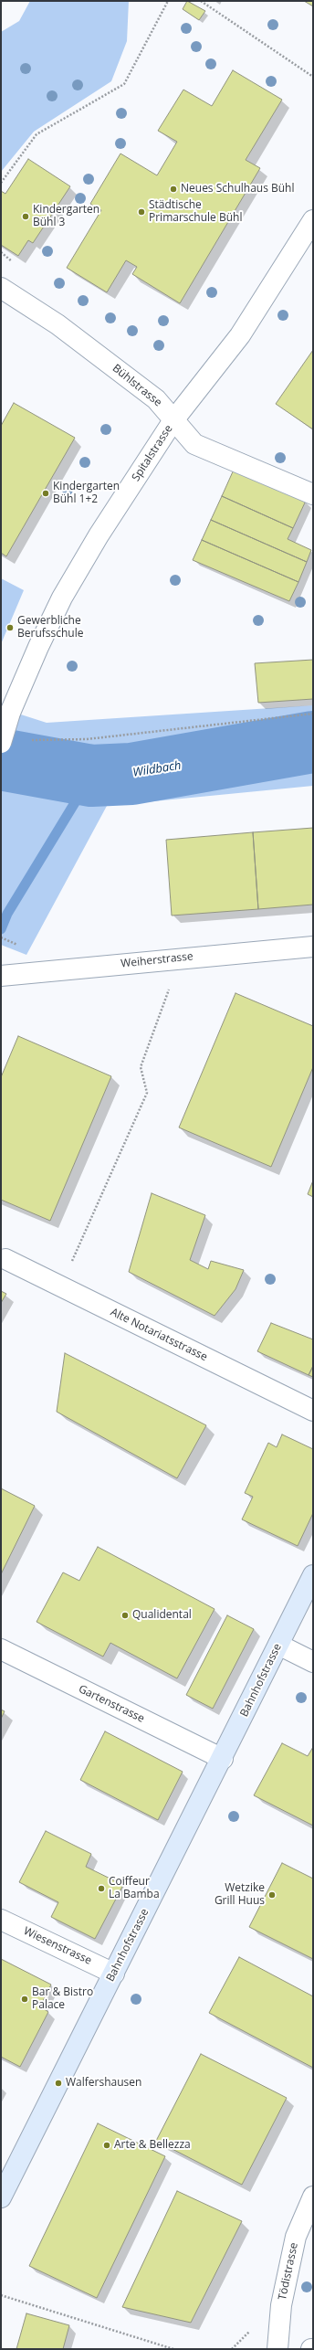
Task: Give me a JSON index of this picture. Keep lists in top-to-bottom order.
{
  "streets": {
    "main road": ["Bahnhofstrasse"],
    "street": [
      "Bühlstrasse",
      "Spitalstrasse",
      "Weiherstrasse",
      "Alte Notariatsstrasse",
      "Gartenstrasse",
      "Wiesenstrasse",
      "Tödistrasse"
    ]
  },
  "crossings": [
    ["Bühlstrasse", "Spitalstrasse"],
    ["Bahnhofstrasse", "Gartenstrasse"],
    ["Bahnhofstrasse", "Wiesenstrasse"]
  ],
  "water": ["Wildbach"],
  "places": [
    "Neues Schulhaus Bühl",
    "Städtische Primarschule Bühl",
    "Kindergarten Bühl 3",
    "Kindergarten Bühl 1+2",
    "Gewerbliche Berufsschule",
    "Qualidental",
    "Coiffeur La Bamba",
    "Wetzike Grill Huus",
    "Bar & Bistro Palace",
    "Walfershausen",
    "Arte & Bellezza"
  ]
}
